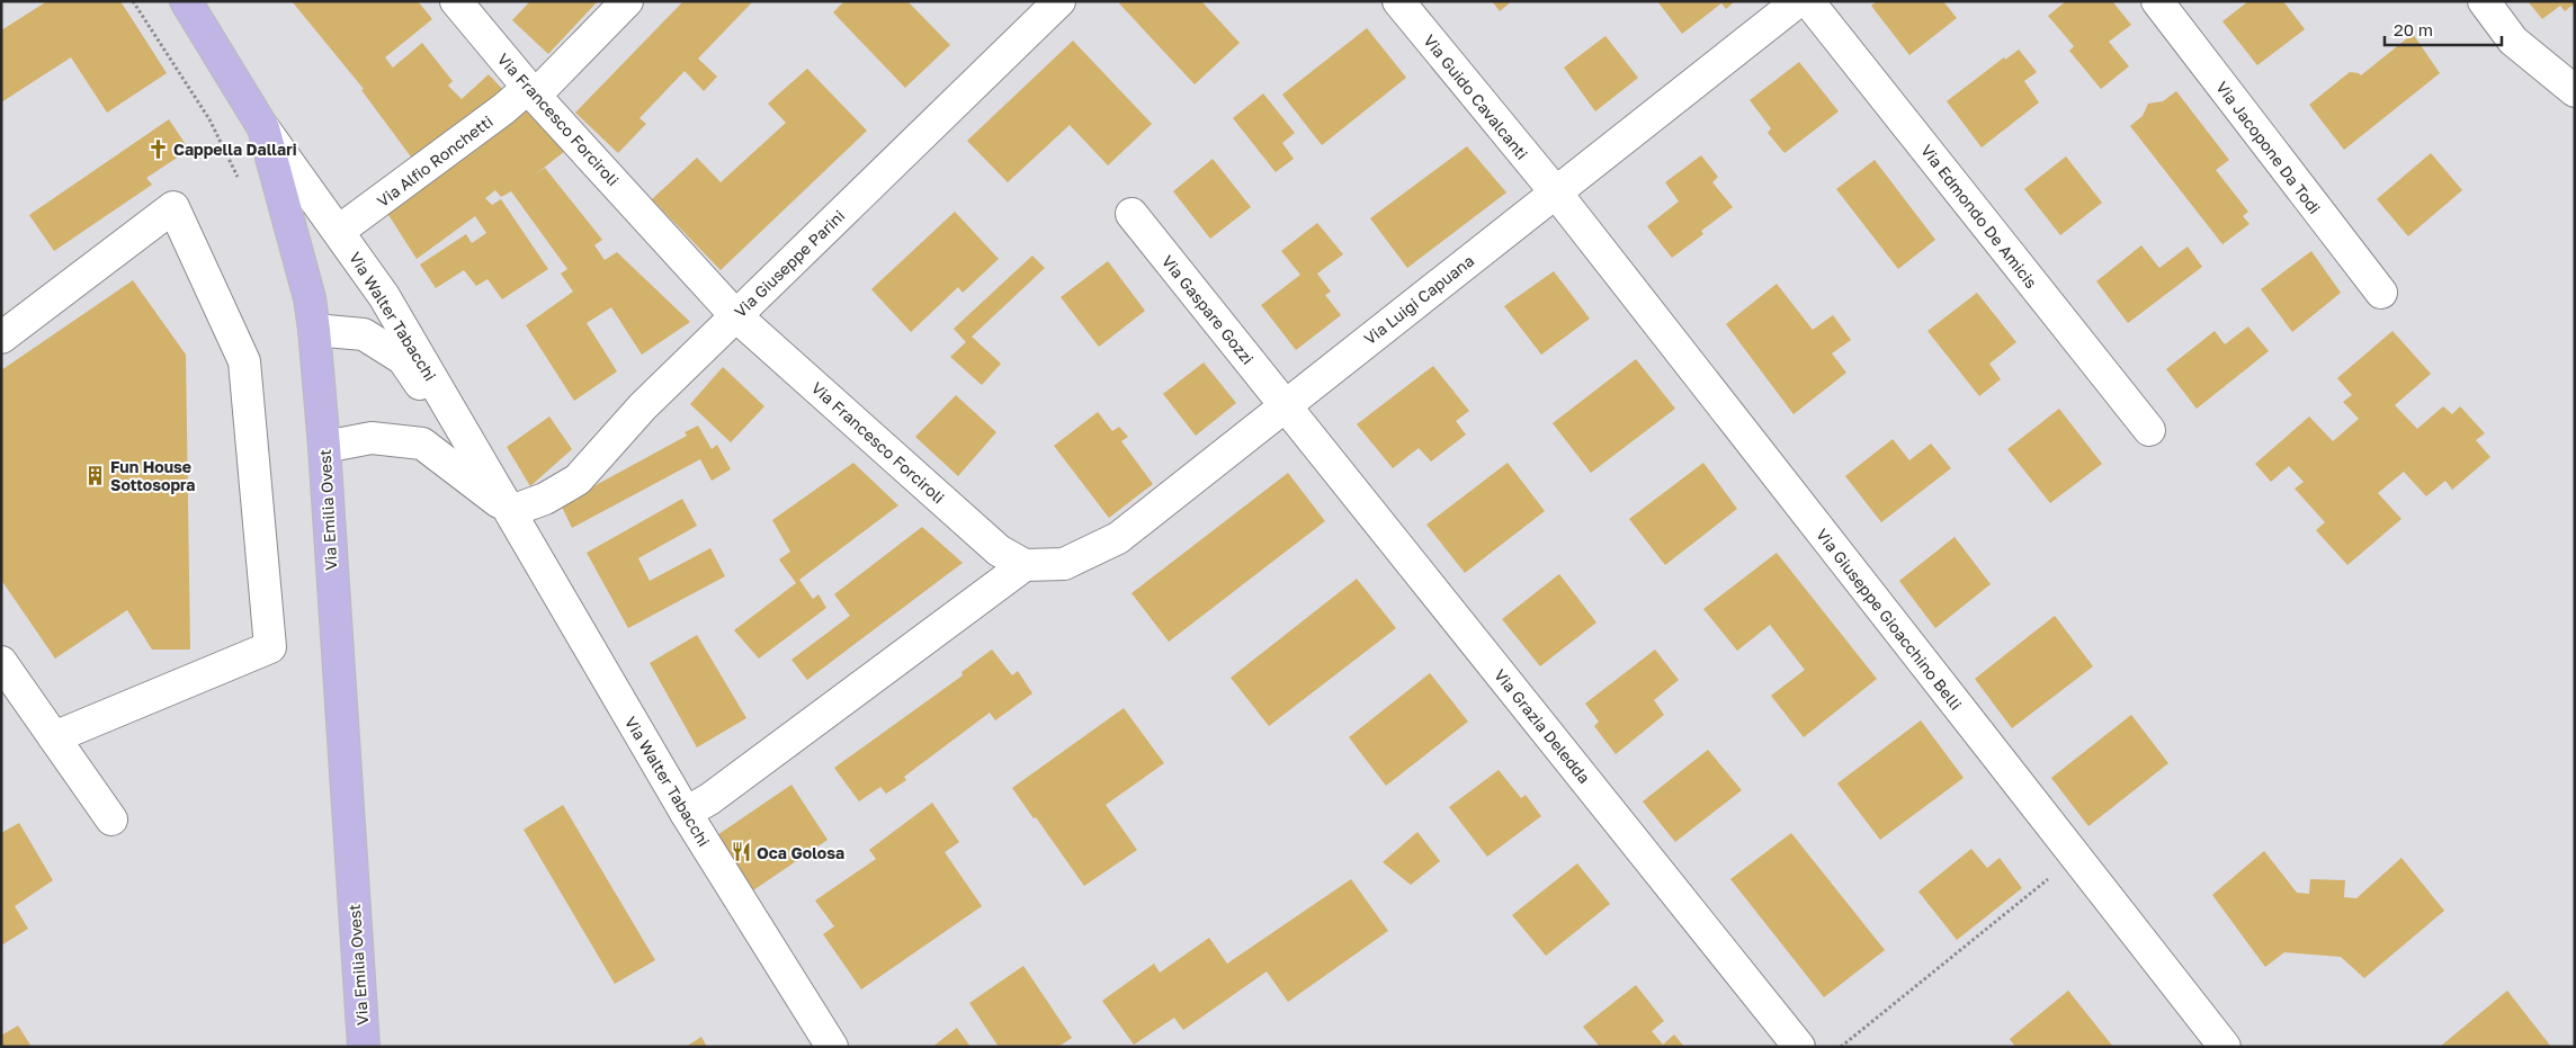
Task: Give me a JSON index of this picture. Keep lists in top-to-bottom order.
{
  "streets": {
    "main road": ["Via Emilia Ovest"],
    "street": [
      "Via Guido Cavalcanti",
      "Via Francesco Forciroli",
      "Via Jacopone Da Todi",
      "Via Alfio Ronchetti",
      "Via Edmondo De Amicis",
      "Via Giuseppe Parini",
      "Via Luigi Capuana",
      "Via Gaspare Gozzi",
      "Via Walter Tabacchi",
      "Via Giuseppe Gioacchino Belli",
      "Via Grazia Deledda"
    ]
  },
  "crossings": [
    ["Via Guido Cavalcanti", "Via Luigi Capuana"],
    ["Via Guido Cavalcanti", "Via Giuseppe Gioacchino Belli"],
    ["Via Francesco Forciroli", "Via Alfio Ronchetti"],
    ["Via Francesco Forciroli", "Via Giuseppe Parini"],
    ["Via Francesco Forciroli", "Via Luigi Capuana"],
    ["Via Alfio Ronchetti", "Via Walter Tabacchi"],
    ["Via Giuseppe Parini", "Via Walter Tabacchi"],
    ["Via Luigi Capuana", "Via Gaspare Gozzi"],
    ["Via Luigi Capuana", "Via Giuseppe Gioacchino Belli"],
    ["Via Luigi Capuana", "Via Grazia Deledda"],
    ["Via Gaspare Gozzi", "Via Grazia Deledda"],
    ["Via Walter Tabacchi", "Via Emilia Ovest"]
  ],
  "places": {
    "church": ["Cappella Dallari"],
    "building": ["Fun House Sottosopra"],
    "restaurant": ["Oca Golosa"]
  },
  "scale_bar": "20 m"
}
